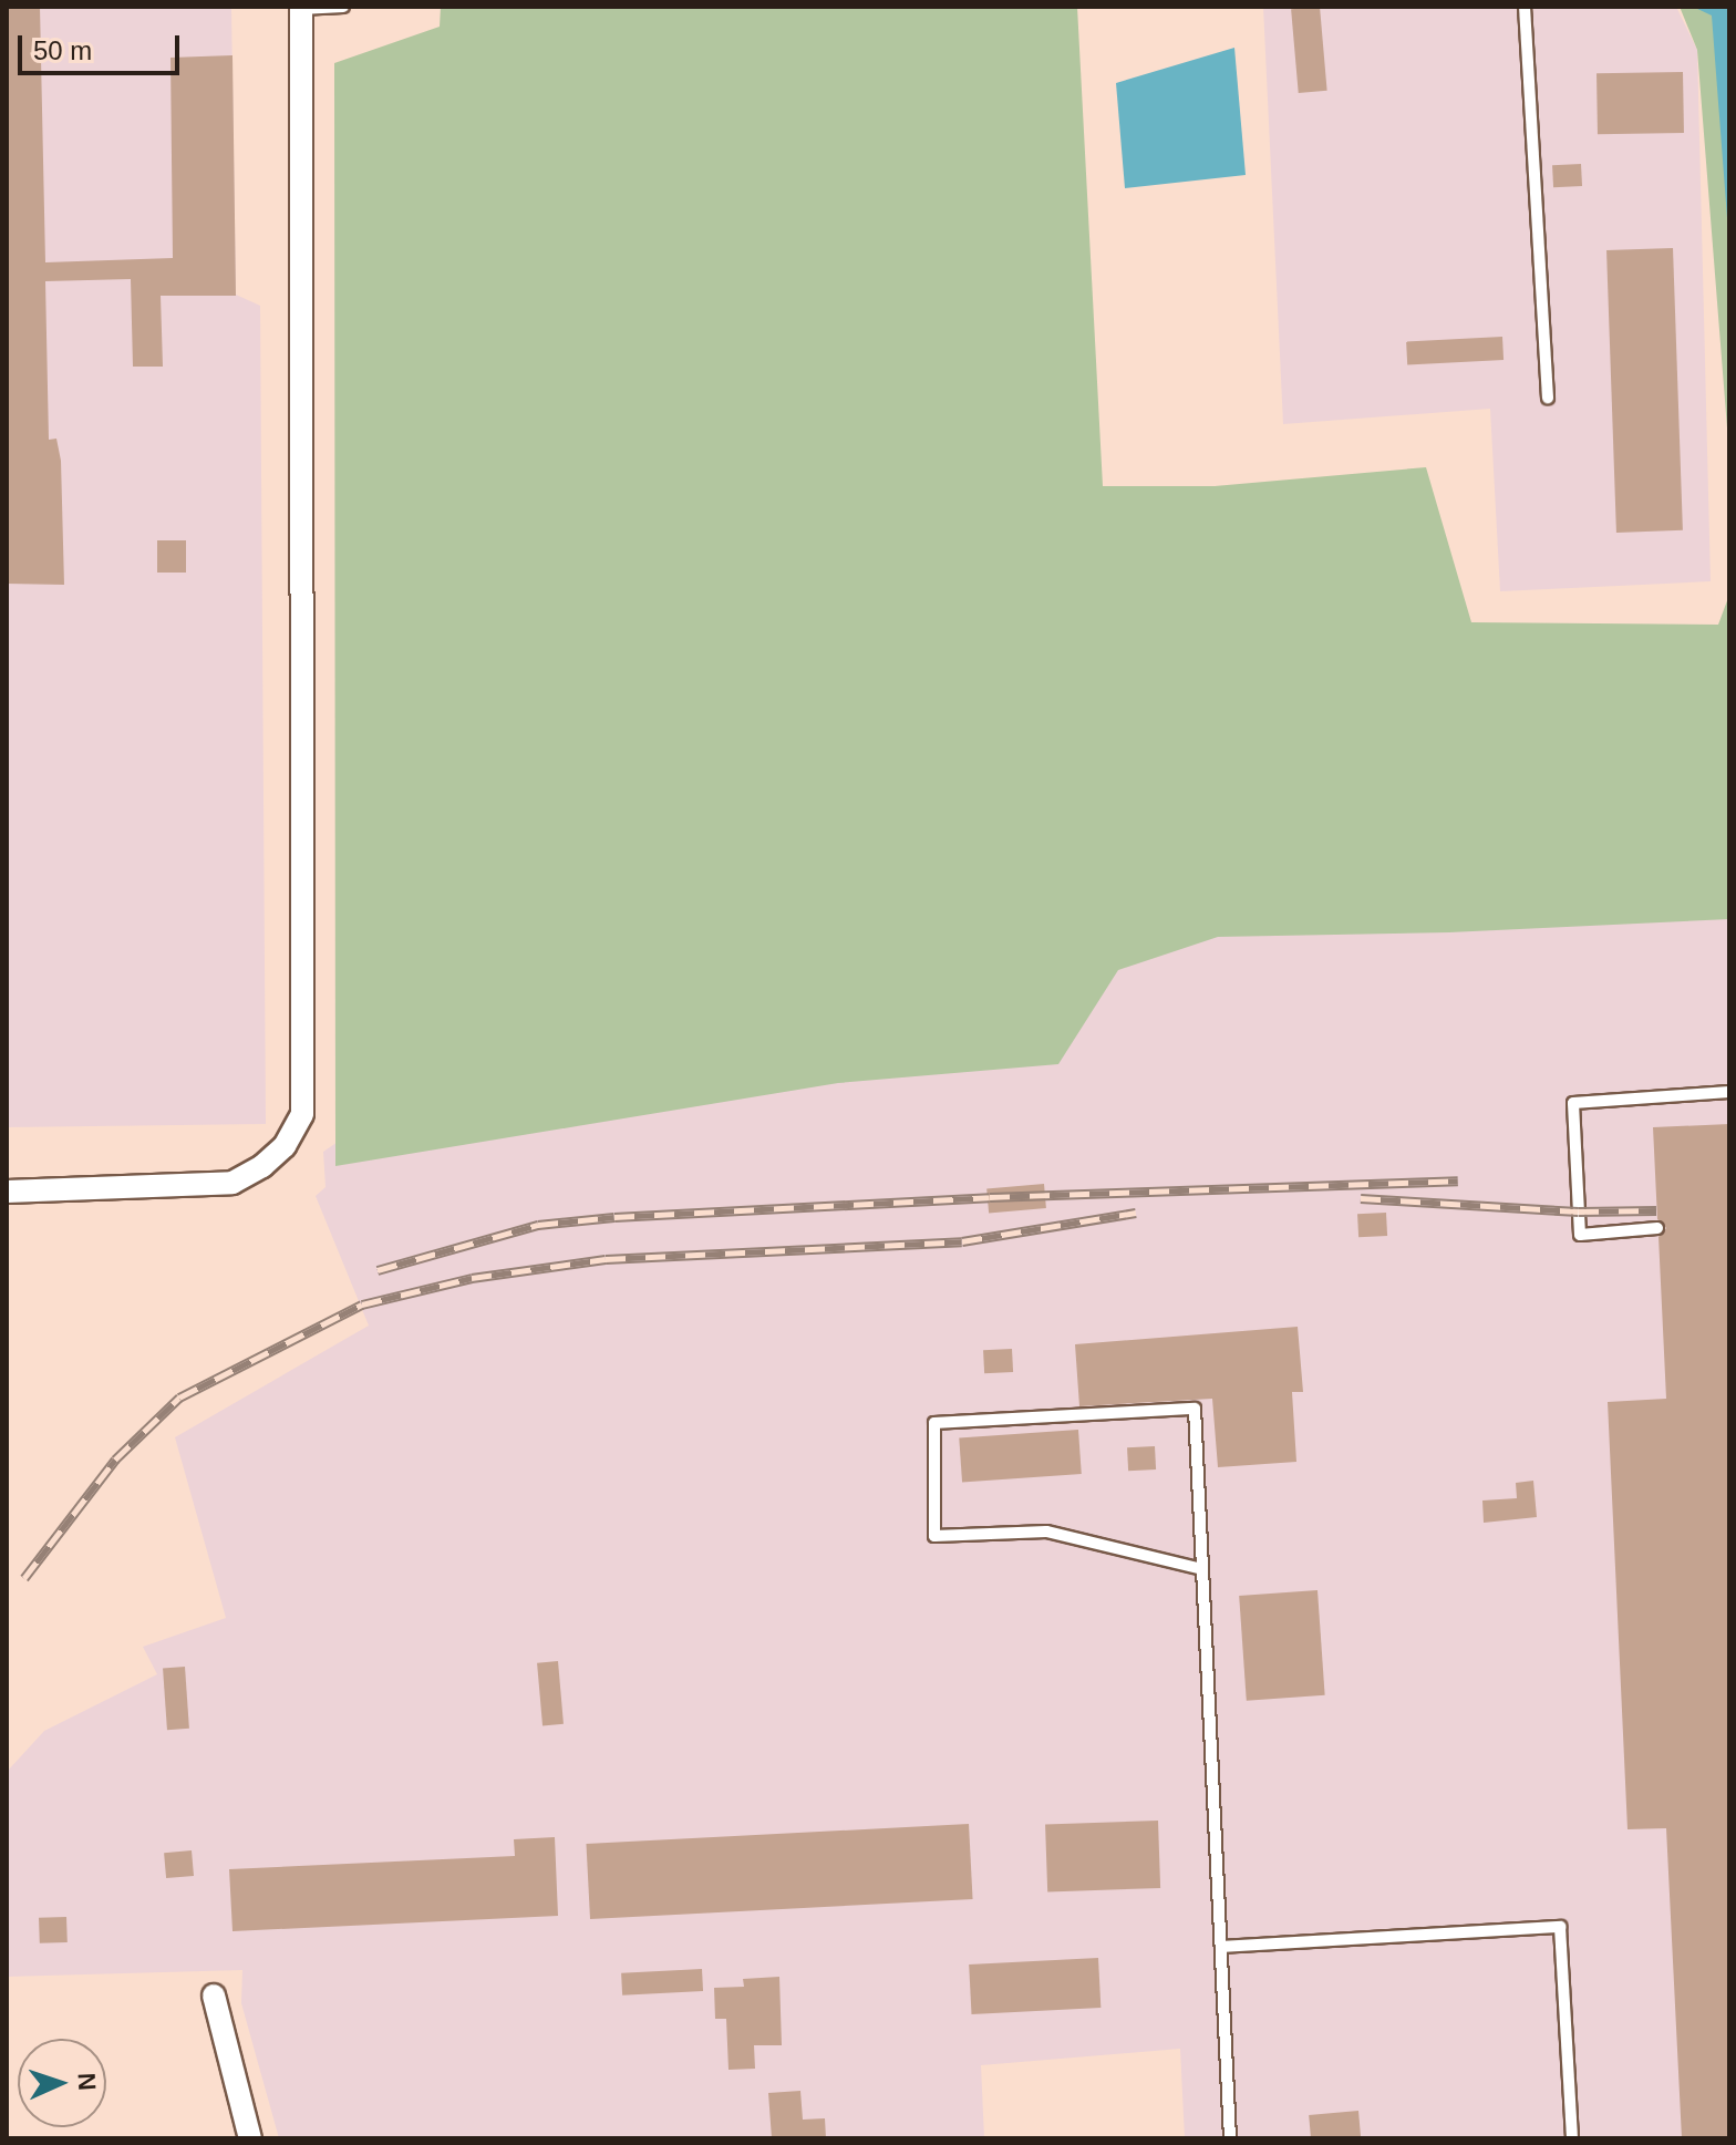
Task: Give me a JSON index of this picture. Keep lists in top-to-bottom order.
{
  "scale_bar": "50 m",
  "north": "right"
}
